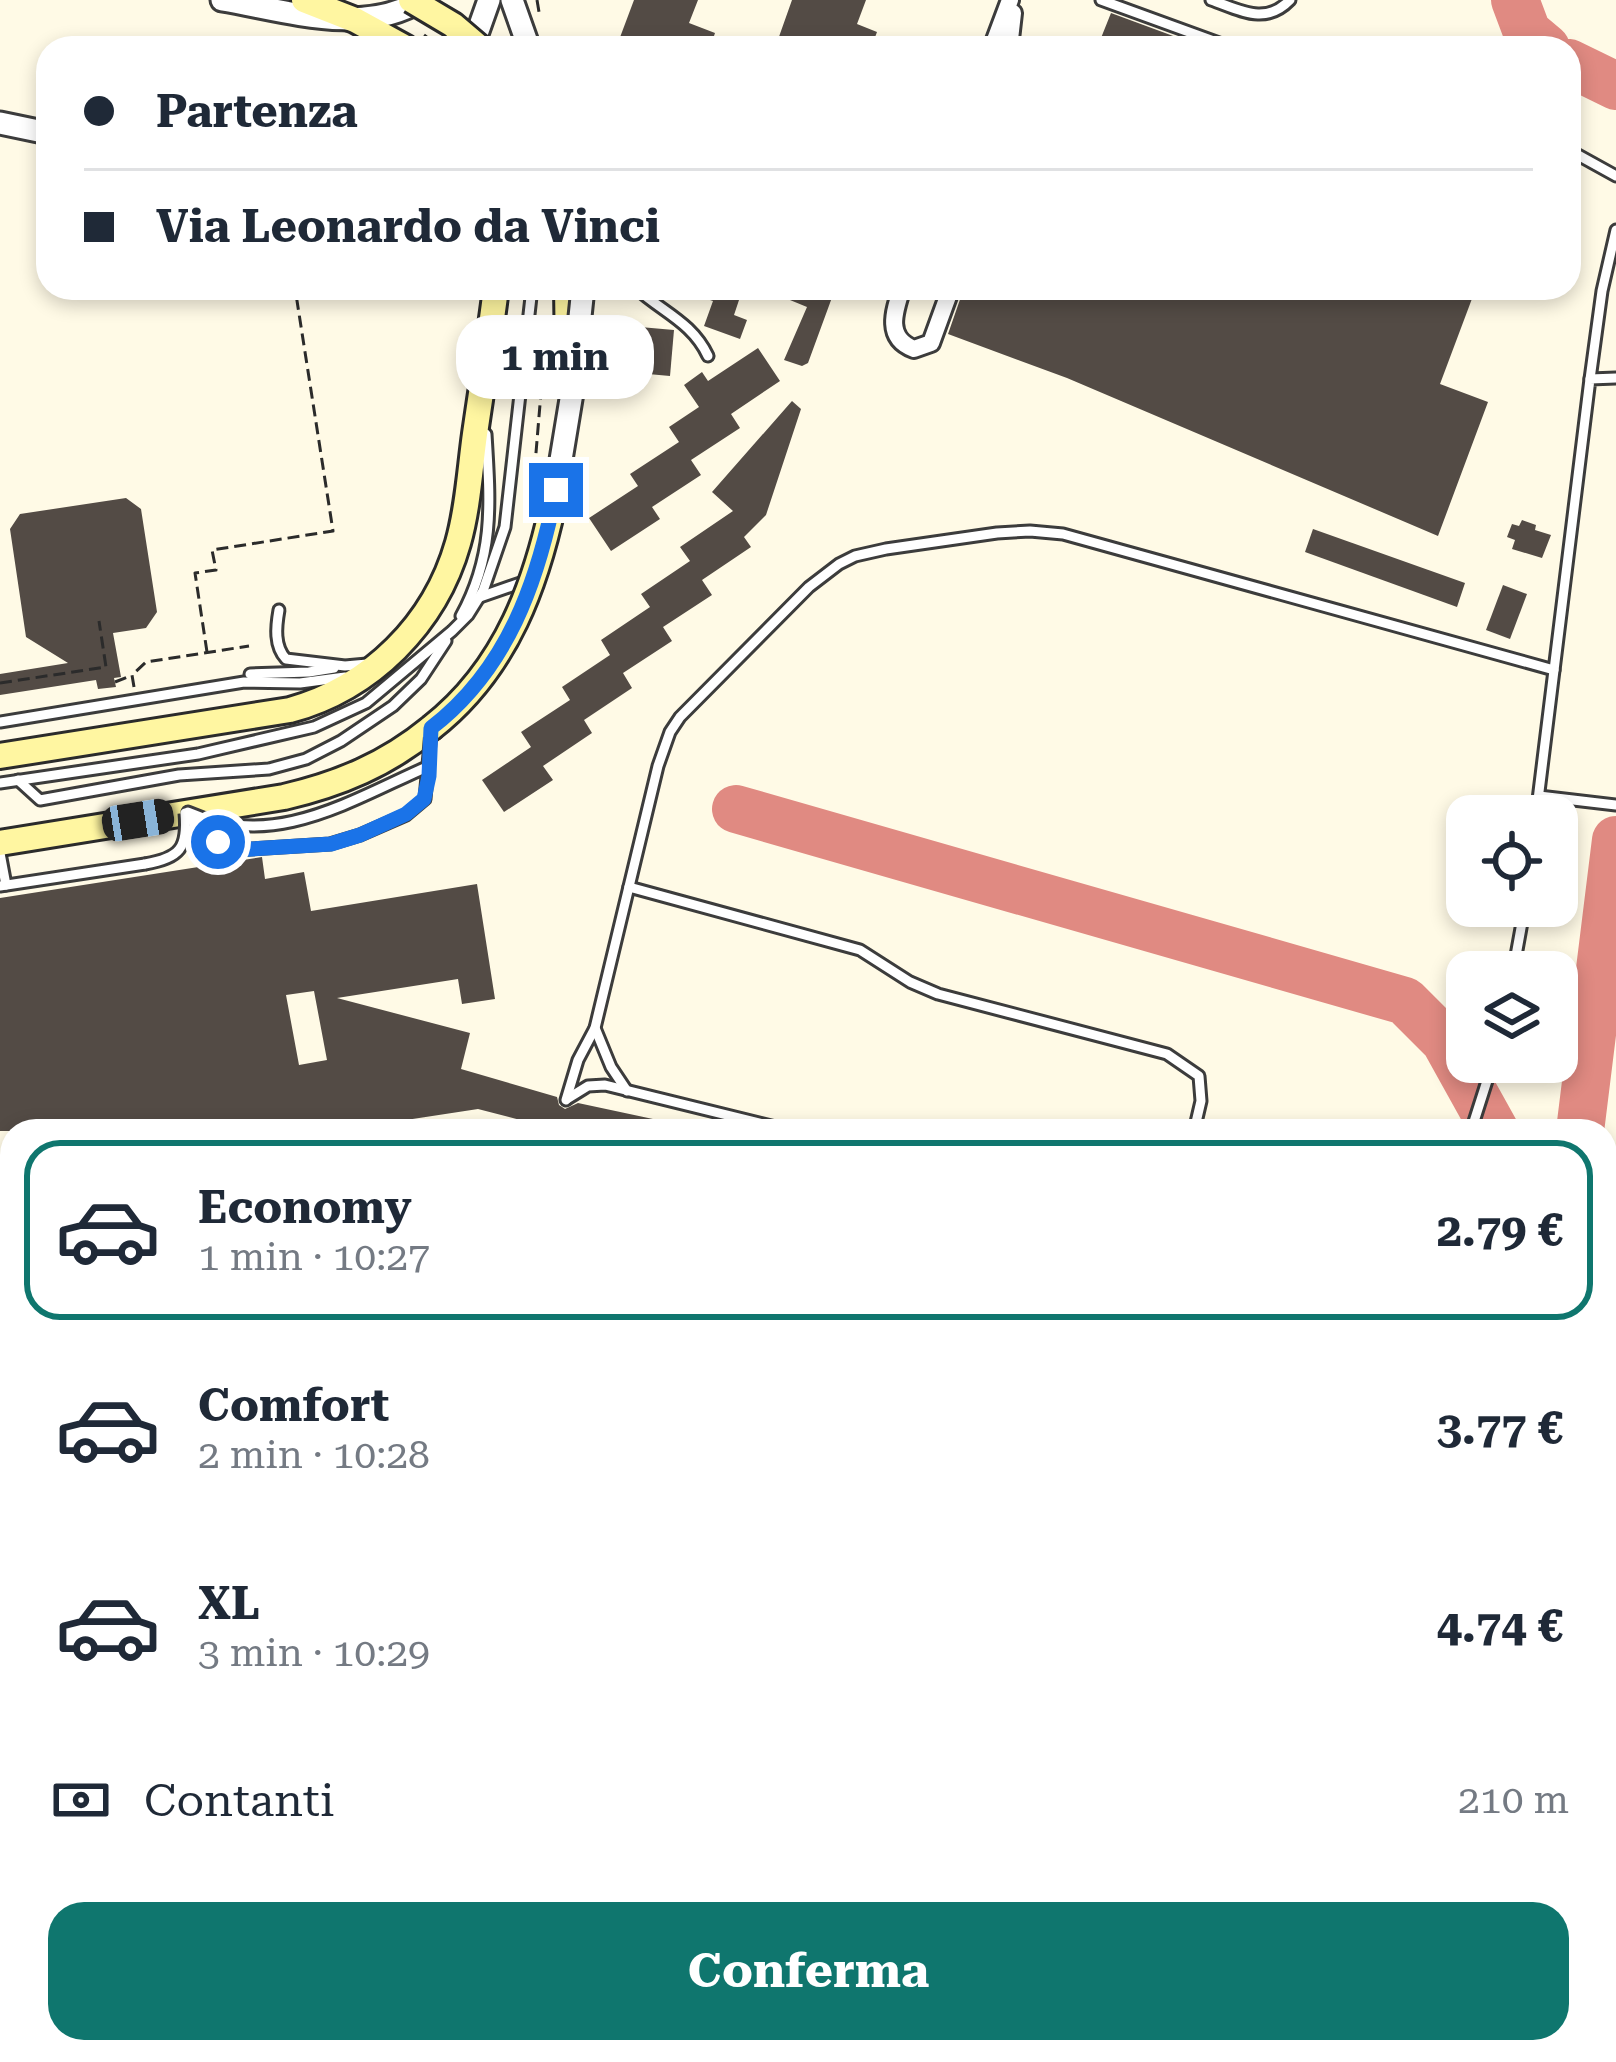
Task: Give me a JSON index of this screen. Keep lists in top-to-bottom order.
{
  "page": {
    "banner": ["Partenza", "Via Leonardo da Vinci"],
    "bubble": "1 min",
    "list": [
      {
        "name": "Economy",
        "note": "1 min · 10:27",
        "value": "2.79 €"
      },
      {
        "name": "Comfort",
        "note": "2 min · 10:28",
        "value": "3.77 €"
      },
      {
        "name": "XL",
        "note": "3 min · 10:29",
        "value": "4.74 €"
      }
    ],
    "pay": ["Contanti", "210 m"],
    "buttons": "Conferma"
  }
}
